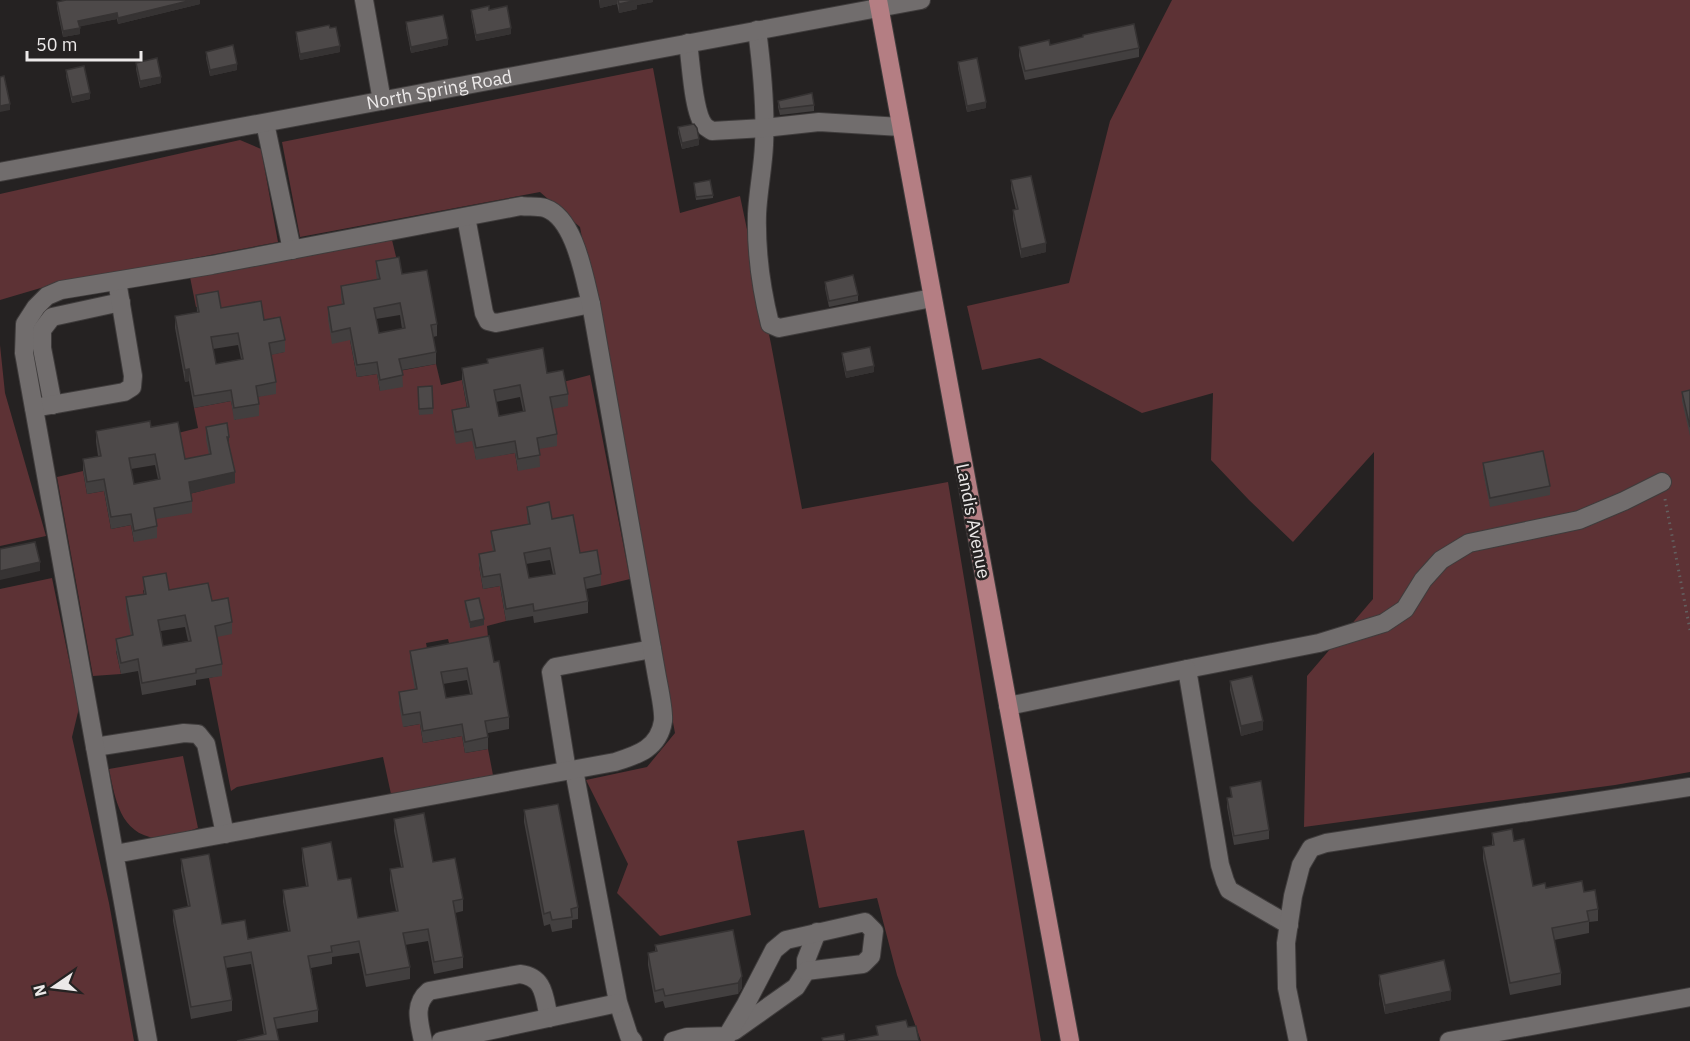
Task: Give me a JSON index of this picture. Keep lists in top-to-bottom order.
{
  "streets": {
    "main road": ["Landis Avenue"],
    "street": ["North Spring Road"]
  },
  "crossings": [
    ["North Spring Road", "Landis Avenue"]
  ],
  "scale_bar": "50 m",
  "north": "left"
}
